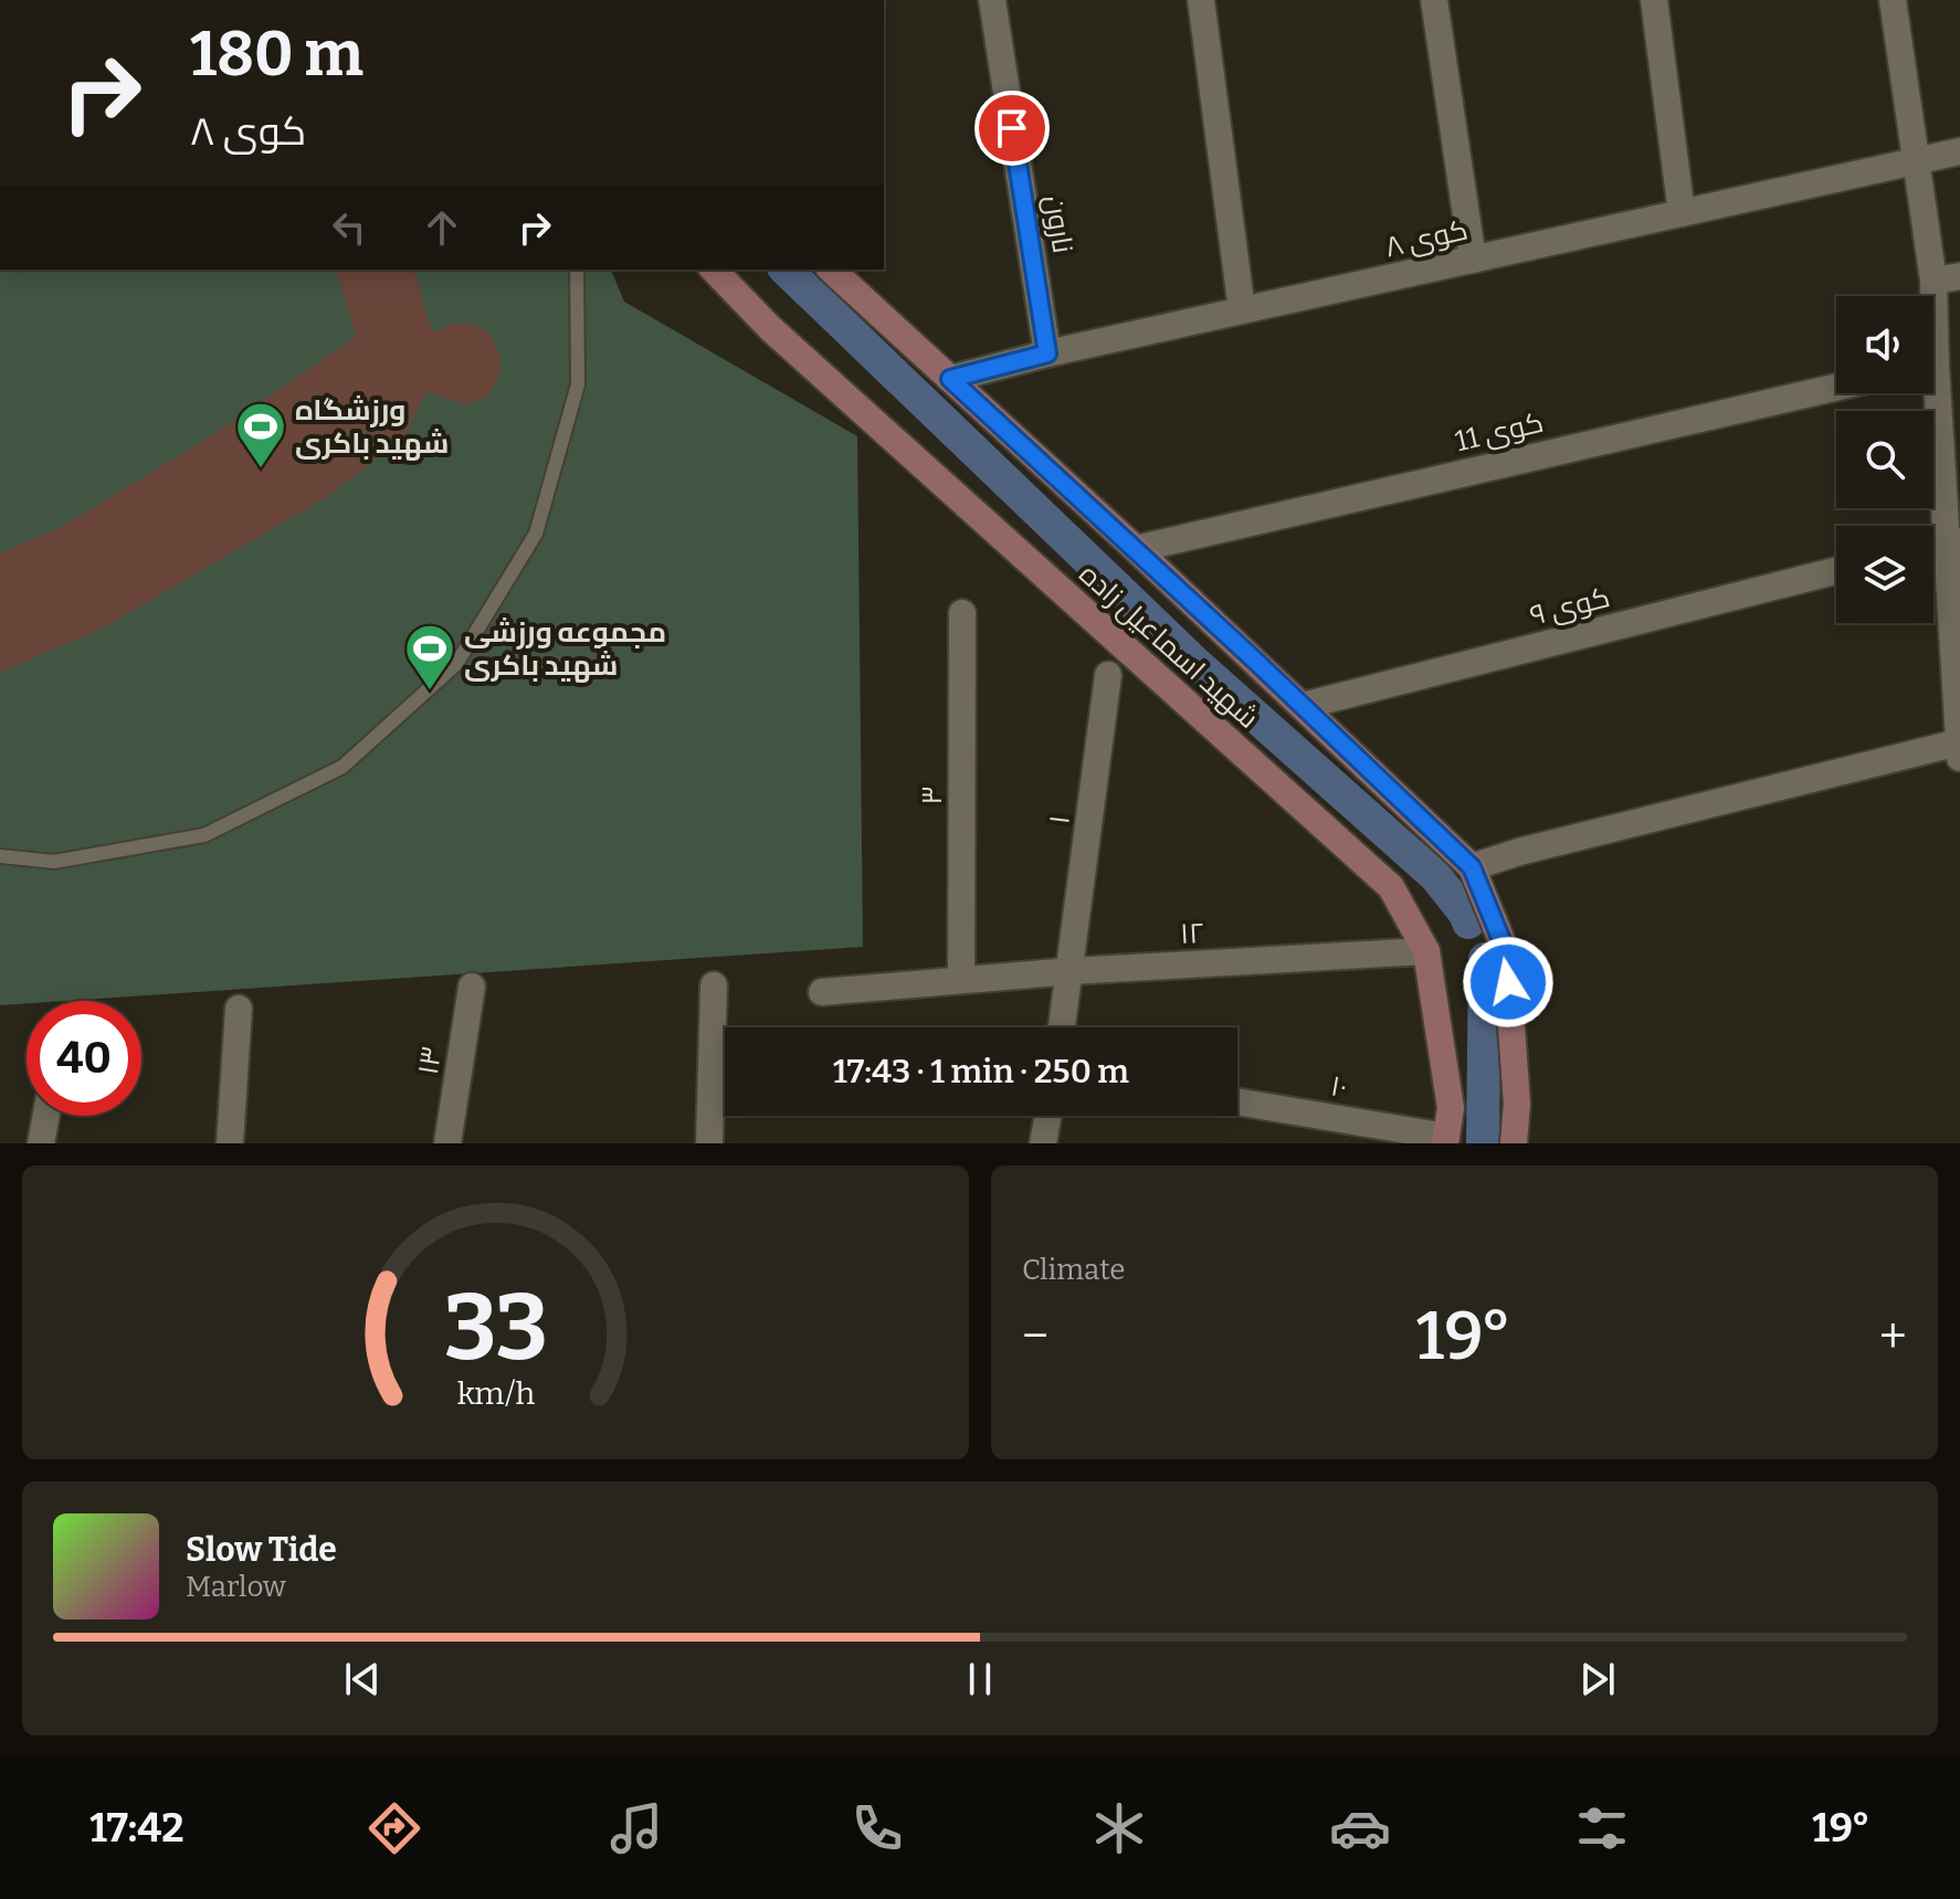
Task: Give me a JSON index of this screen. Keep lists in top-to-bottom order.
{
  "streets": {
    "street": [
      "نارون",
      "کوی ۸",
      "کوی 11",
      "کوی ۹",
      "شهید اسماعیل زاده",
      "۳",
      "۱",
      "۱۲",
      "۱۳",
      "۱۰"
    ]
  },
  "crossings": [
    ["نارون", "کوی ۸"],
    ["کوی ۸", "شهید اسماعیل زاده"],
    ["کوی 11", "شهید اسماعیل زاده"],
    ["کوی ۹", "شهید اسماعیل زاده"],
    ["شهید اسماعیل زاده", "۱۲"],
    ["شهید اسماعیل زاده", "۱۰"],
    ["۳", "۱۲"],
    ["۱", "۱۲"]
  ],
  "places": {
    "sports": ["ورزشگاه شهید باکری", "مجموعه ورزشی شهید باکری"]
  },
  "page": {
    "turn": ["180 m", "کوی ۸"],
    "limit": "40",
    "trip": "17:43 · 1 min · 250 m",
    "tile": "Climate",
    "heat": ["−", "19°", "+"],
    "song": ["Slow Tide", "Marlow"],
    "tabs": ["17:42", "19°"],
    "gauge": ["33", "km/h"]
  }
}
